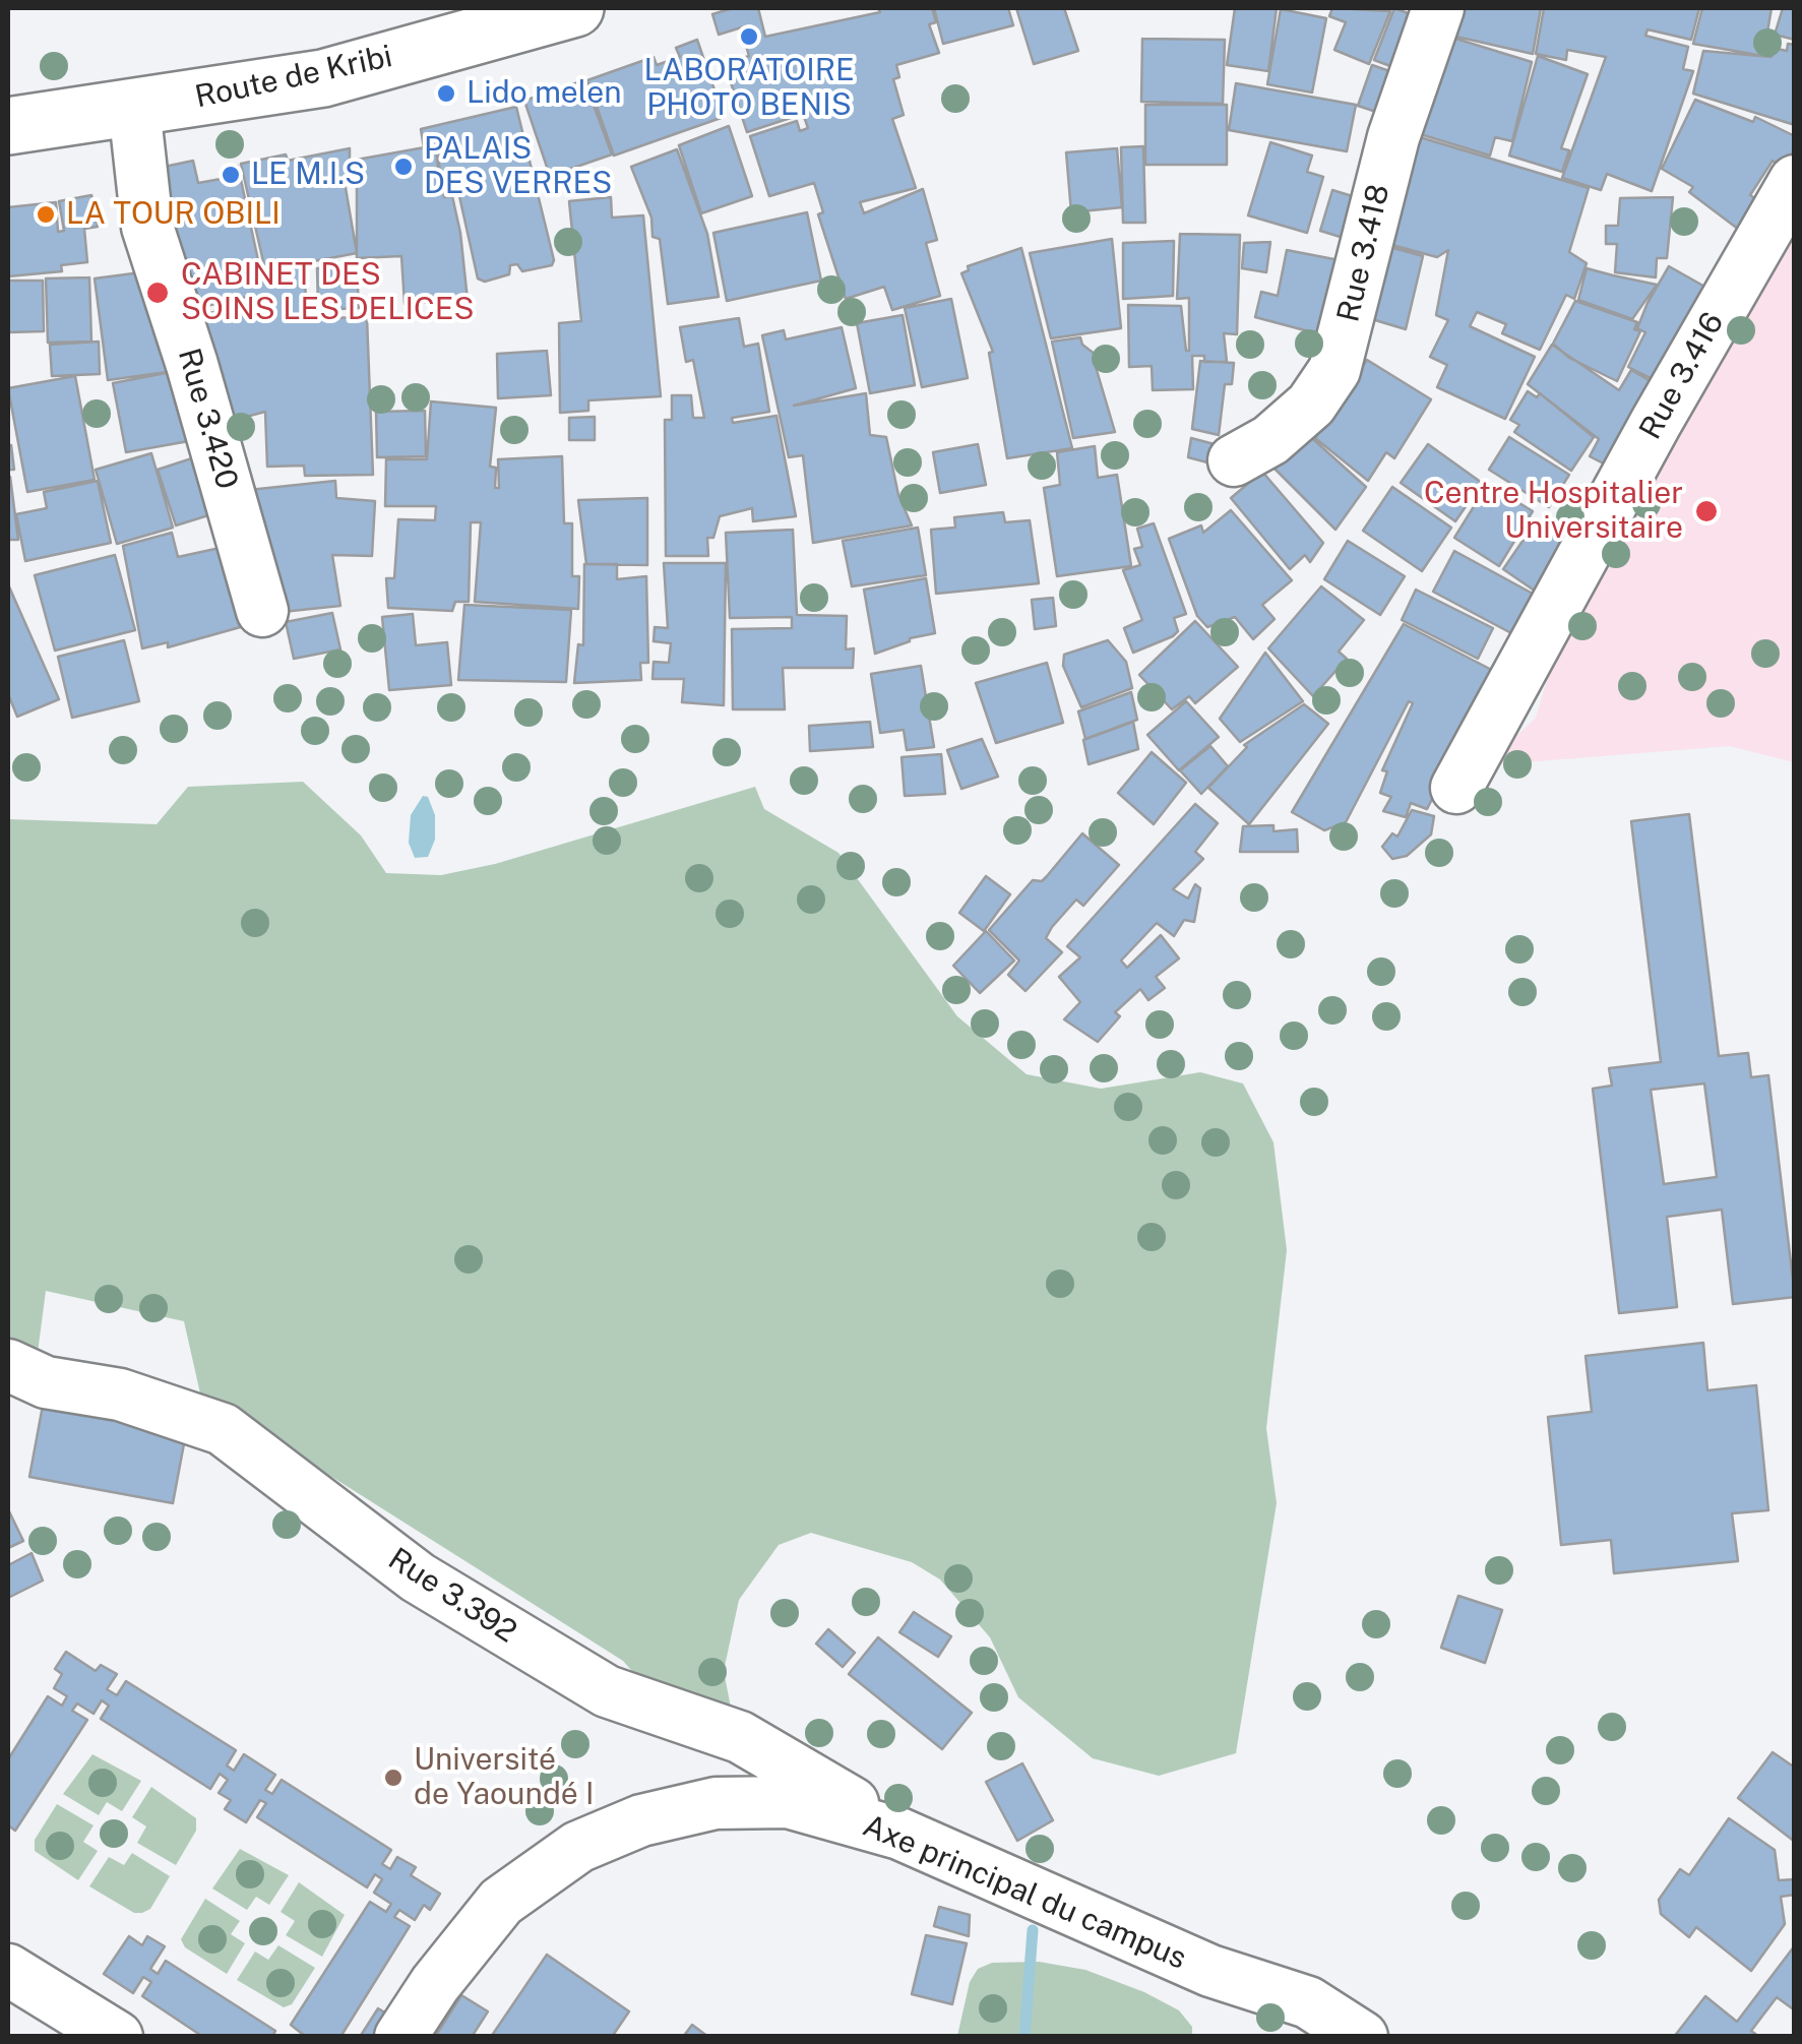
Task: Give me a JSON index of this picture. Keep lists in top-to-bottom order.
{
  "streets": {
    "main road": ["Route de Kribi"],
    "street": [
      "Rue 3.418",
      "Rue 3.416",
      "Rue 3.420",
      "Rue 3.392",
      "Axe principal du campus"
    ]
  },
  "crossings": [
    ["Route de Kribi", "Rue 3.420"],
    ["Rue 3.392", "Axe principal du campus"]
  ],
  "places": [
    "LABORATOIRE PHOTO BENIS",
    "Lido melen",
    "PALAIS DES VERRES",
    "LE M.I.S",
    "LA TOUR OBILI",
    "CABINET DES SOINS LES DELICES",
    "Centre Hospitalier Universitaire",
    "Université de Yaoundé I"
  ]
}
